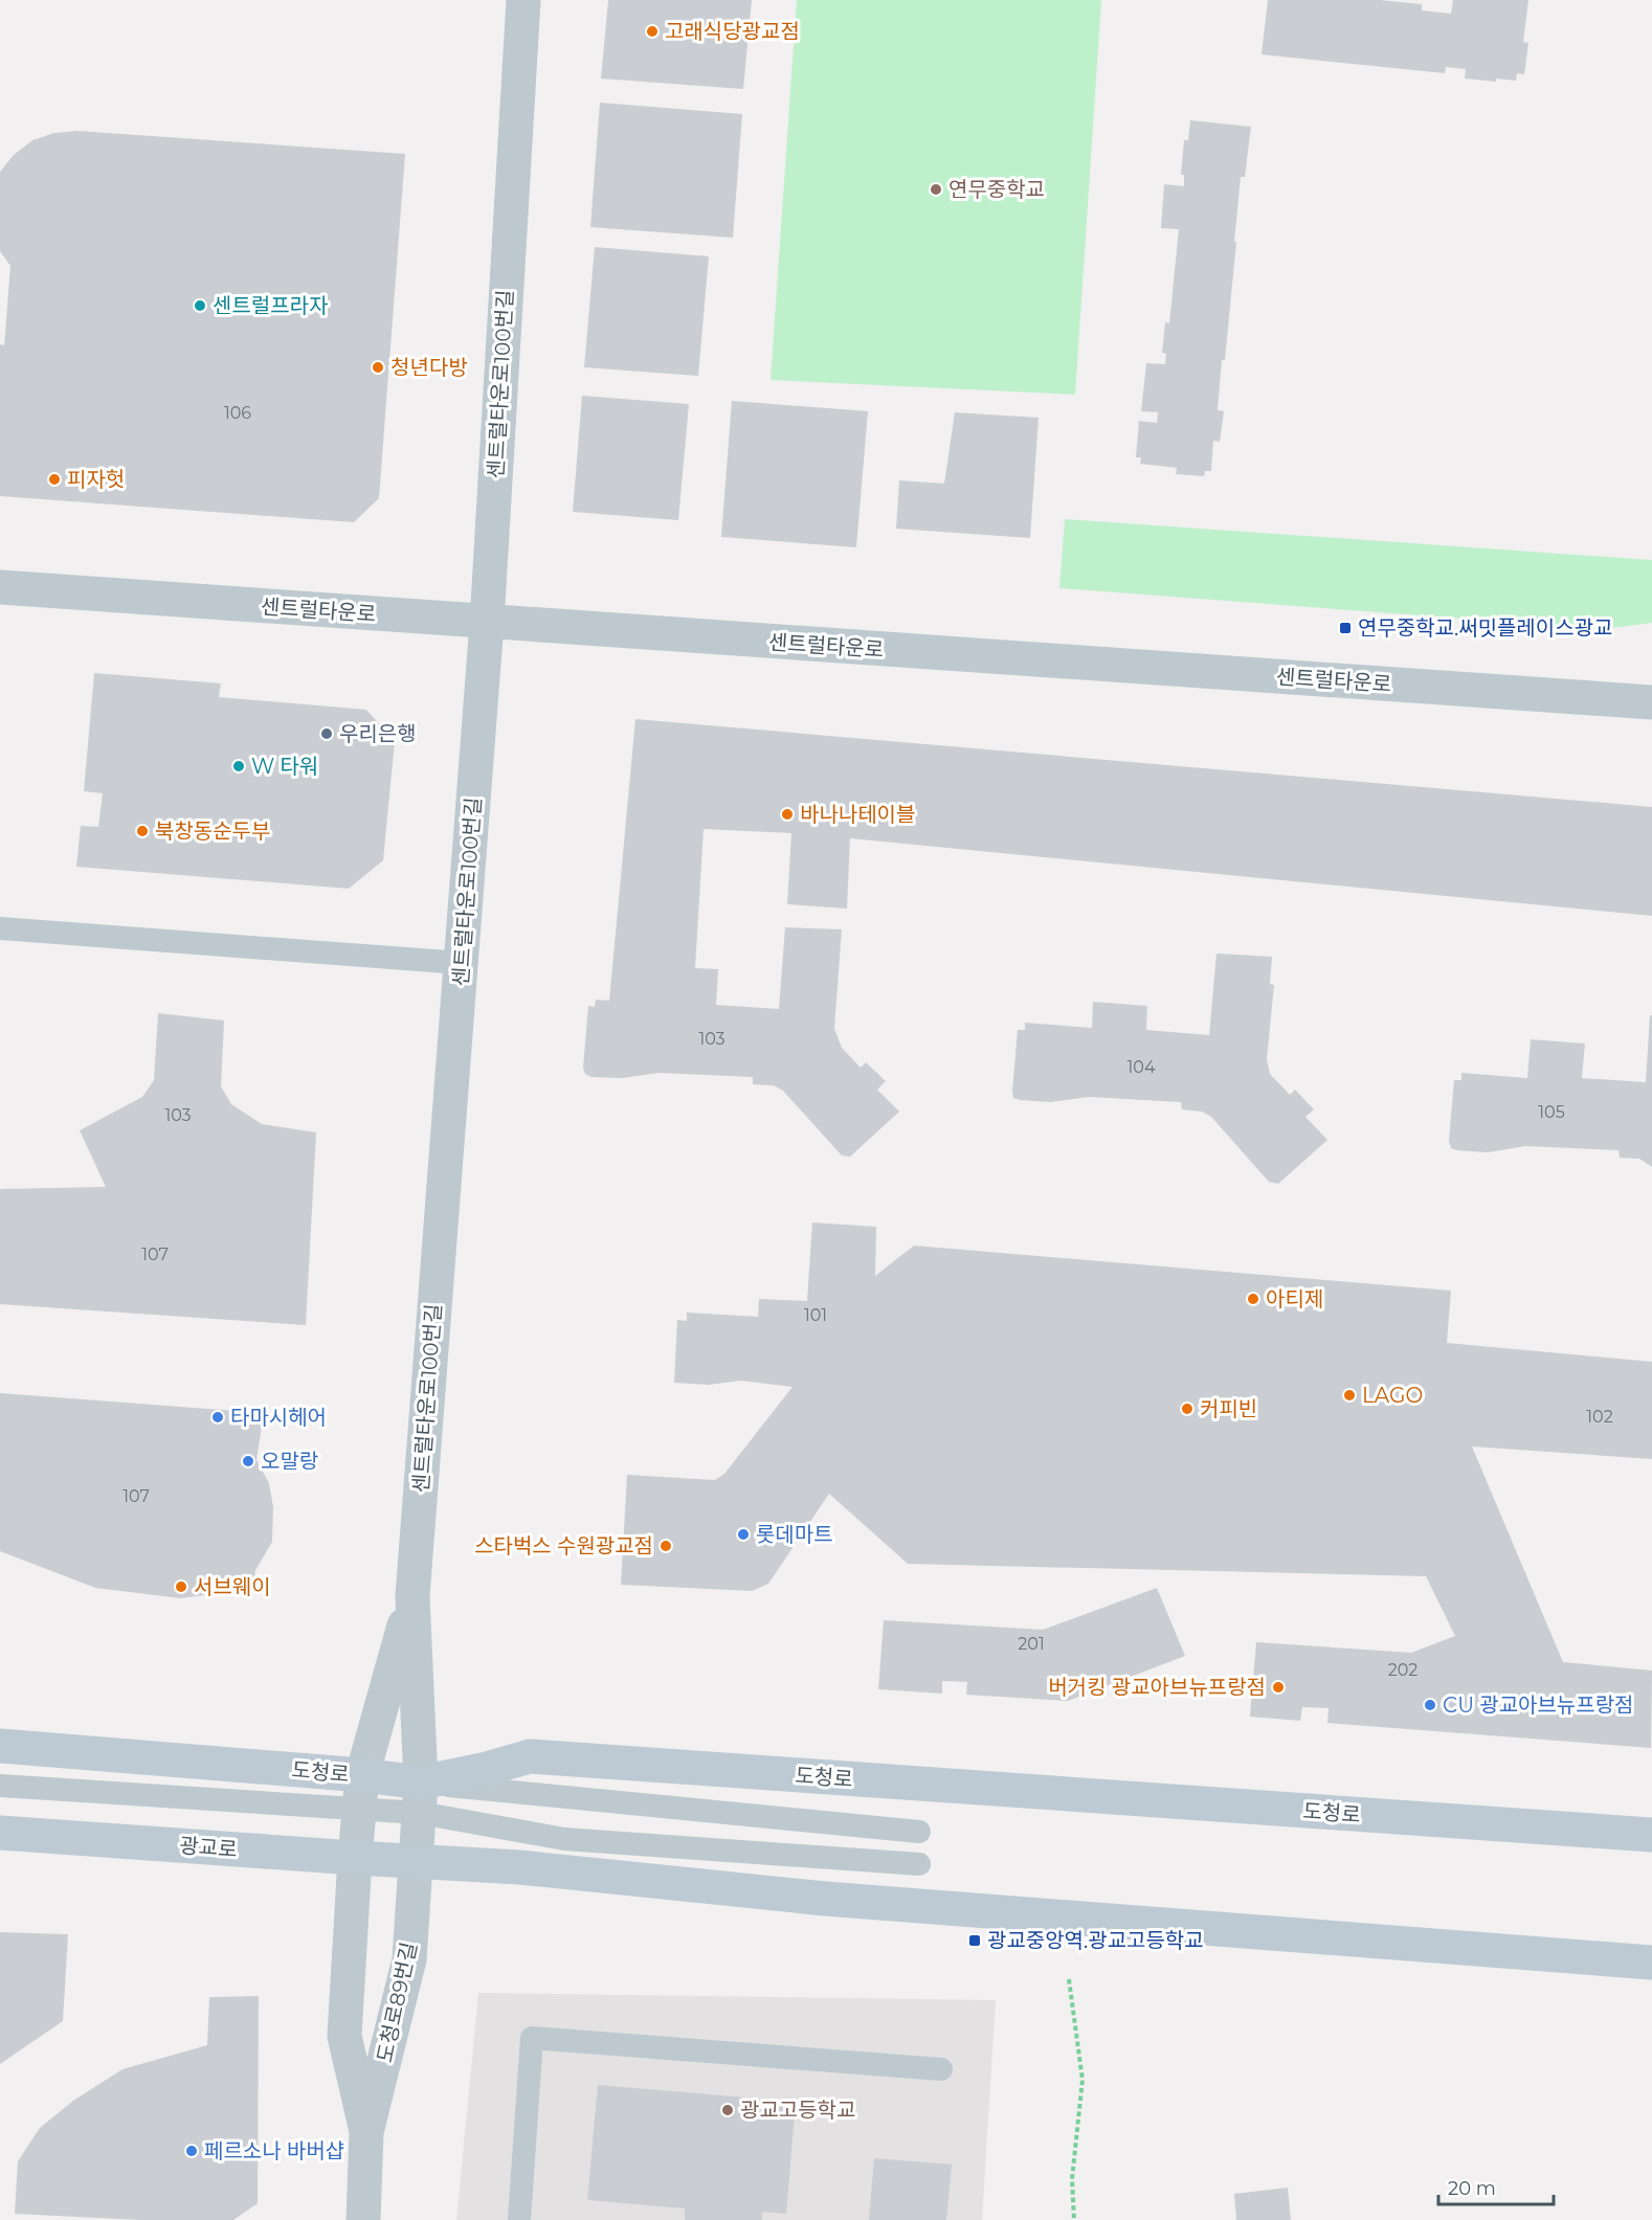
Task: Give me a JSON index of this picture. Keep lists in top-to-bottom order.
{
  "streets": {
    "main road": ["도청로", "광교로"],
    "street": ["센트럴타운로100번길", "센트럴타운로", "도청로89번길"]
  },
  "crossings": [
    ["센트럴타운로100번길", "센트럴타운로"],
    ["센트럴타운로100번길", "도청로"],
    ["센트럴타운로100번길", "도청로89번길"],
    ["도청로", "도청로89번길"],
    ["광교로", "도청로89번길"]
  ],
  "places": {
    "other": [
      "고래식당광교점",
      "연무중학교",
      "센트럴프라자",
      "청년다방",
      "피자헛",
      "우리은행",
      "W 타워",
      "바나나테이블",
      "북창동순두부",
      "아티제",
      "LAGO",
      "커피빈",
      "타마시헤어",
      "오말랑",
      "롯데마트",
      "스타벅스 수원광교점",
      "서브웨이",
      "버거킹 광교아브뉴프랑점",
      "CU 광교아브뉴프랑점",
      "광교고등학교",
      "페르소나 바버샵"
    ],
    "transit": ["연무중학교.써밋플레이스광교", "광교중앙역.광교고등학교"]
  },
  "house_numbers": [
    "106",
    "103",
    "104",
    "105",
    "103",
    "107",
    "101",
    "102",
    "107",
    "201",
    "202"
  ],
  "scale_bar": "20 m"
}
